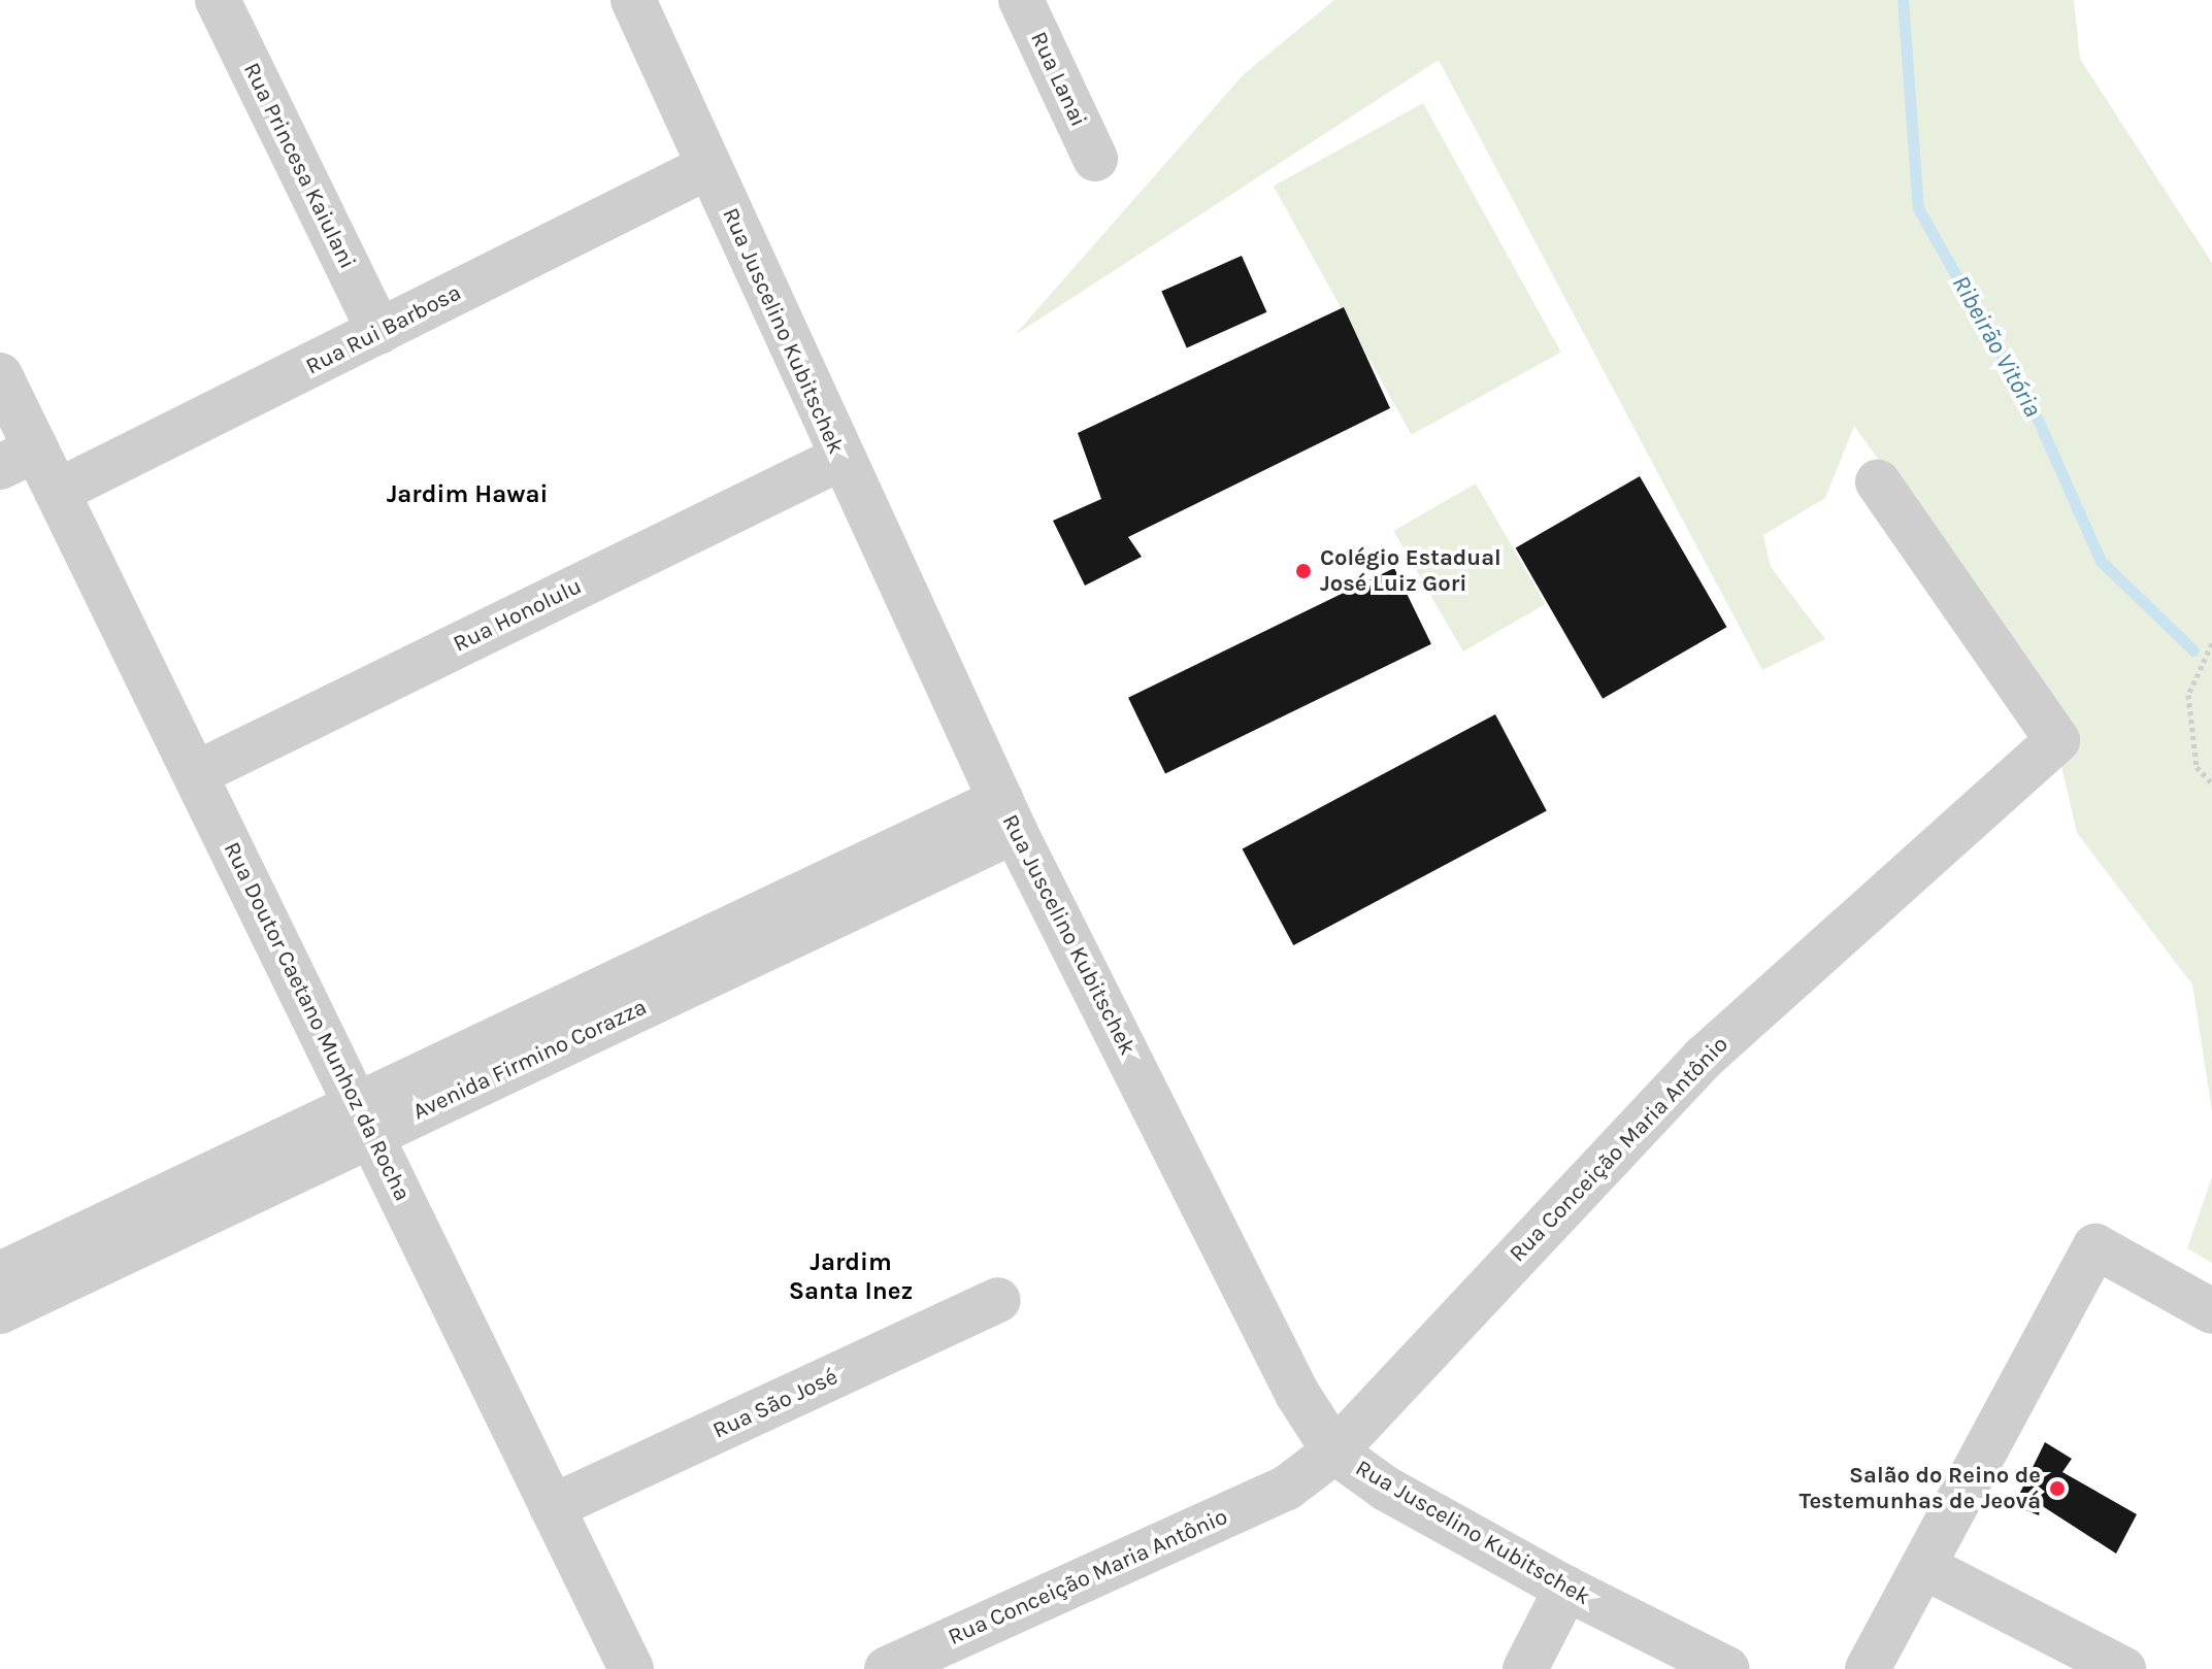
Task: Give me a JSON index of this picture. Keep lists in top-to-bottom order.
{
  "streets": {
    "street": [
      "Rua Lanai",
      "Rua Princesa Kaiulani",
      "Rua Rui Barbosa",
      "Rua Juscelino Kubitschek",
      "Rua Honolulu",
      "Rua Doutor Caetano Munhoz da Rocha",
      "Avenida Firmino Corazza",
      "Rua Conceição Maria Antônio",
      "Rua São José"
    ]
  },
  "crossings": [
    ["Rua Princesa Kaiulani", "Rua Rui Barbosa"],
    ["Rua Rui Barbosa", "Rua Juscelino Kubitschek"],
    ["Rua Rui Barbosa", "Rua Doutor Caetano Munhoz da Rocha"],
    ["Rua Juscelino Kubitschek", "Rua Honolulu"],
    ["Rua Juscelino Kubitschek", "Avenida Firmino Corazza"],
    ["Rua Juscelino Kubitschek", "Rua Conceição Maria Antônio"],
    ["Rua Honolulu", "Rua Doutor Caetano Munhoz da Rocha"],
    ["Rua Doutor Caetano Munhoz da Rocha", "Avenida Firmino Corazza"],
    ["Rua Doutor Caetano Munhoz da Rocha", "Rua São José"]
  ],
  "districts": ["Jardim Hawai", "Jardim Santa Inez"],
  "water": ["Ribeirão Vitória"],
  "places": ["Colégio Estadual José Luiz Gori", "Salão do Reino de Testemunhas de Jeová"]
}
